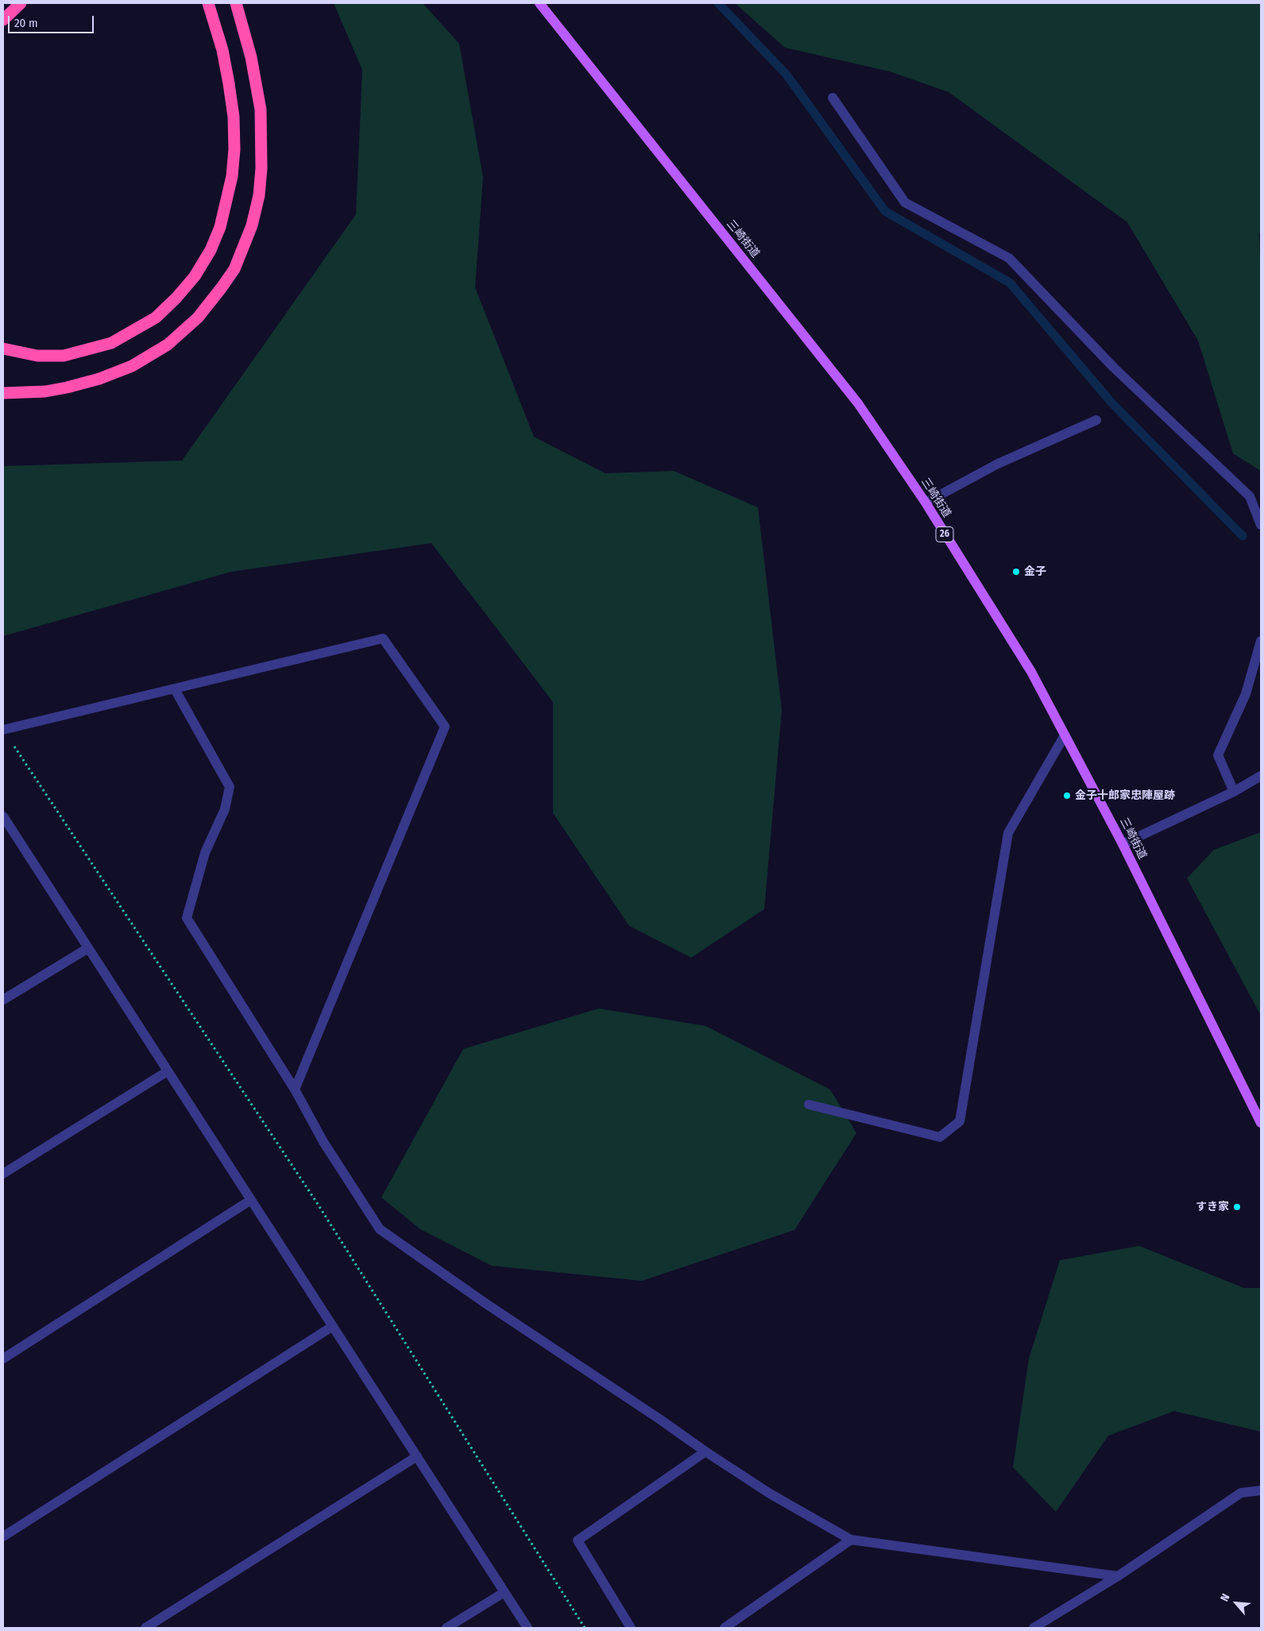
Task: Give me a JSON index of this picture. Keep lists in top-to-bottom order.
{
  "streets": {
    "main road": ["三崎街道", "26"]
  },
  "places": ["金子", "金子十郎家忠陣屋跡", "すき家"],
  "scale_bar": "20 m",
  "north": "top left"
}
